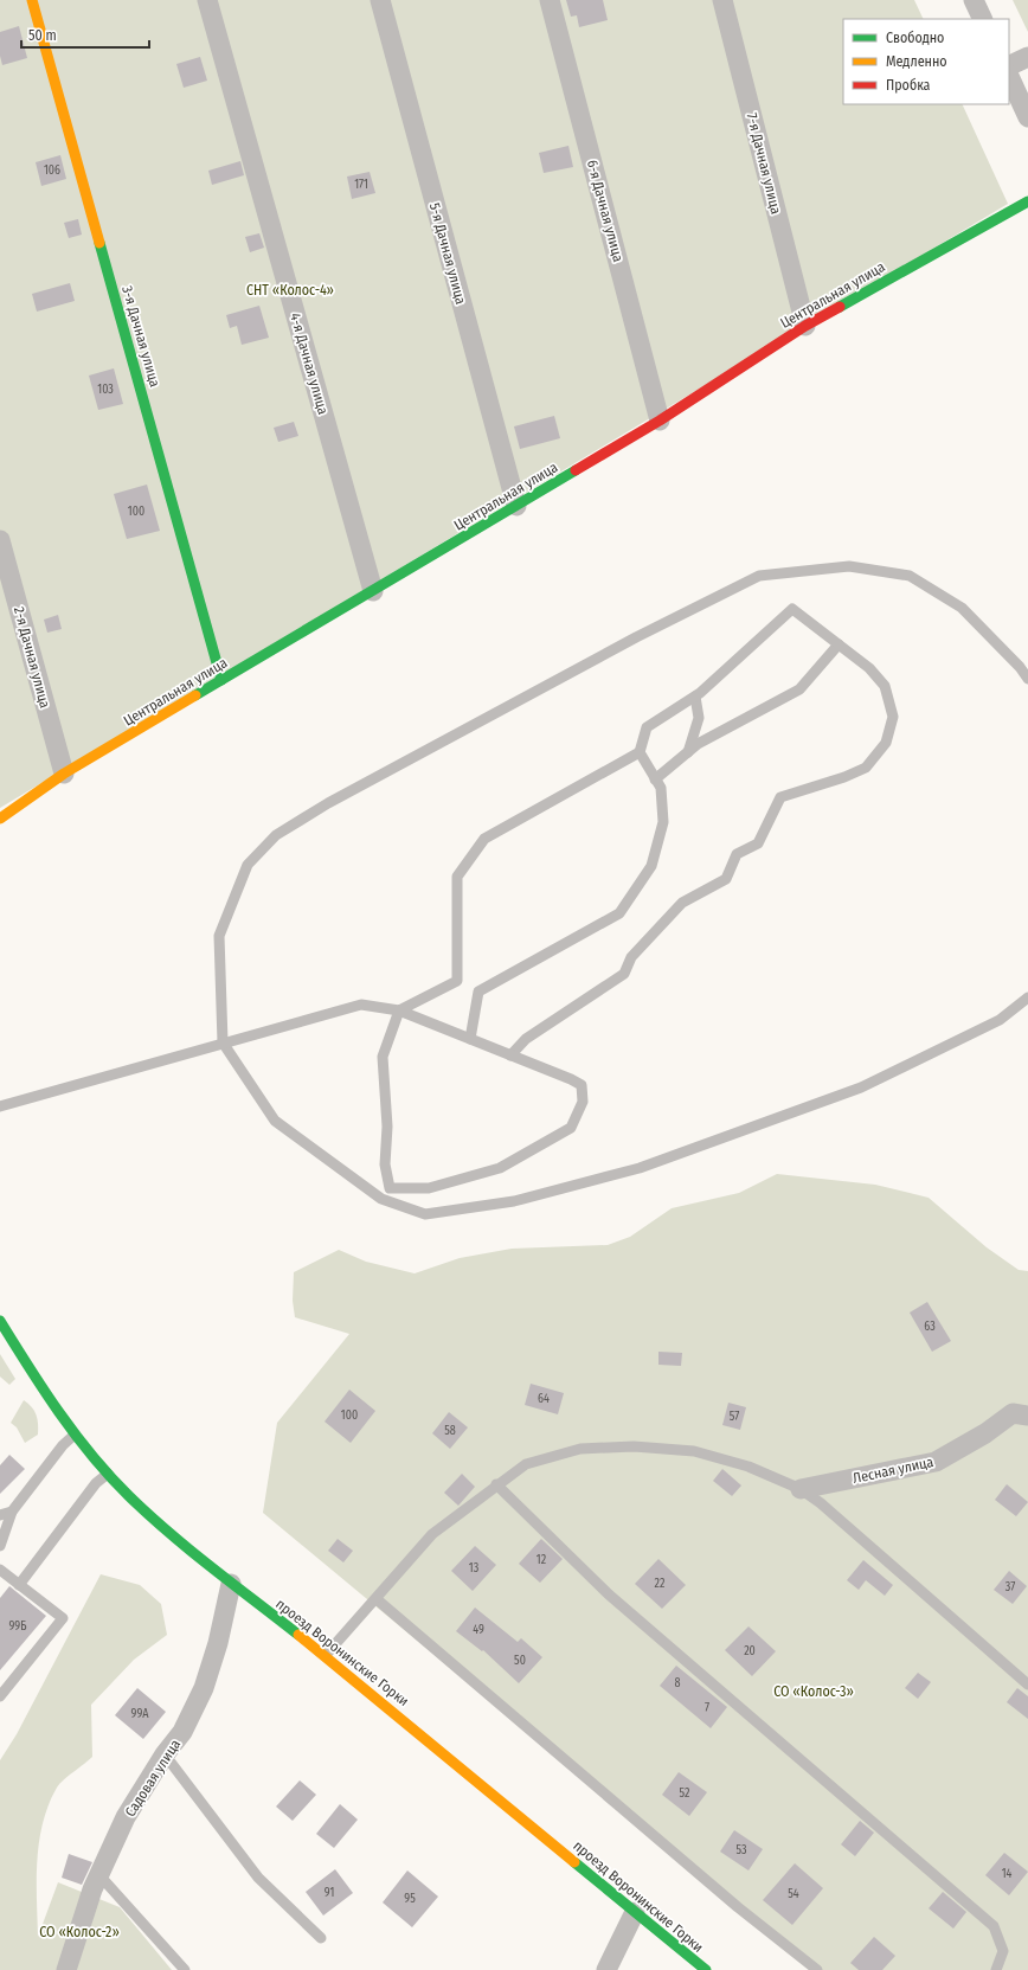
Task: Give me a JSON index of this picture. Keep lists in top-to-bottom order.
{
  "streets": {
    "street": [
      "7-я Дачная улица",
      "6-я Дачная улица",
      "5-я Дачная улица",
      "Центральная улица",
      "3-я Дачная улица",
      "4-я Дачная улица",
      "2-я Дачная улица",
      "Лесная улица",
      "проезд Воронинские Горки",
      "Садовая улица"
    ]
  },
  "crossings": [
    ["7-я Дачная улица", "Центральная улица"],
    ["6-я Дачная улица", "Центральная улица"],
    ["5-я Дачная улица", "Центральная улица"],
    ["Центральная улица", "3-я Дачная улица"],
    ["Центральная улица", "4-я Дачная улица"],
    ["Центральная улица", "2-я Дачная улица"],
    ["проезд Воронинские Горки", "Садовая улица"]
  ],
  "parks": ["СНТ «Колос-4»", "СО «Колос-3»", "СО «Колос-2»"],
  "house_numbers": [
    "106",
    "171",
    "103",
    "100",
    "63",
    "64",
    "100",
    "57",
    "58",
    "12",
    "13",
    "22",
    "37",
    "99Б",
    "49",
    "20",
    "50",
    "8",
    "7",
    "99А",
    "52",
    "53",
    "14",
    "91",
    "54",
    "95"
  ],
  "legend": ["Свободно", "Медленно", "Пробка"],
  "scale_bar": "50 m"
}
